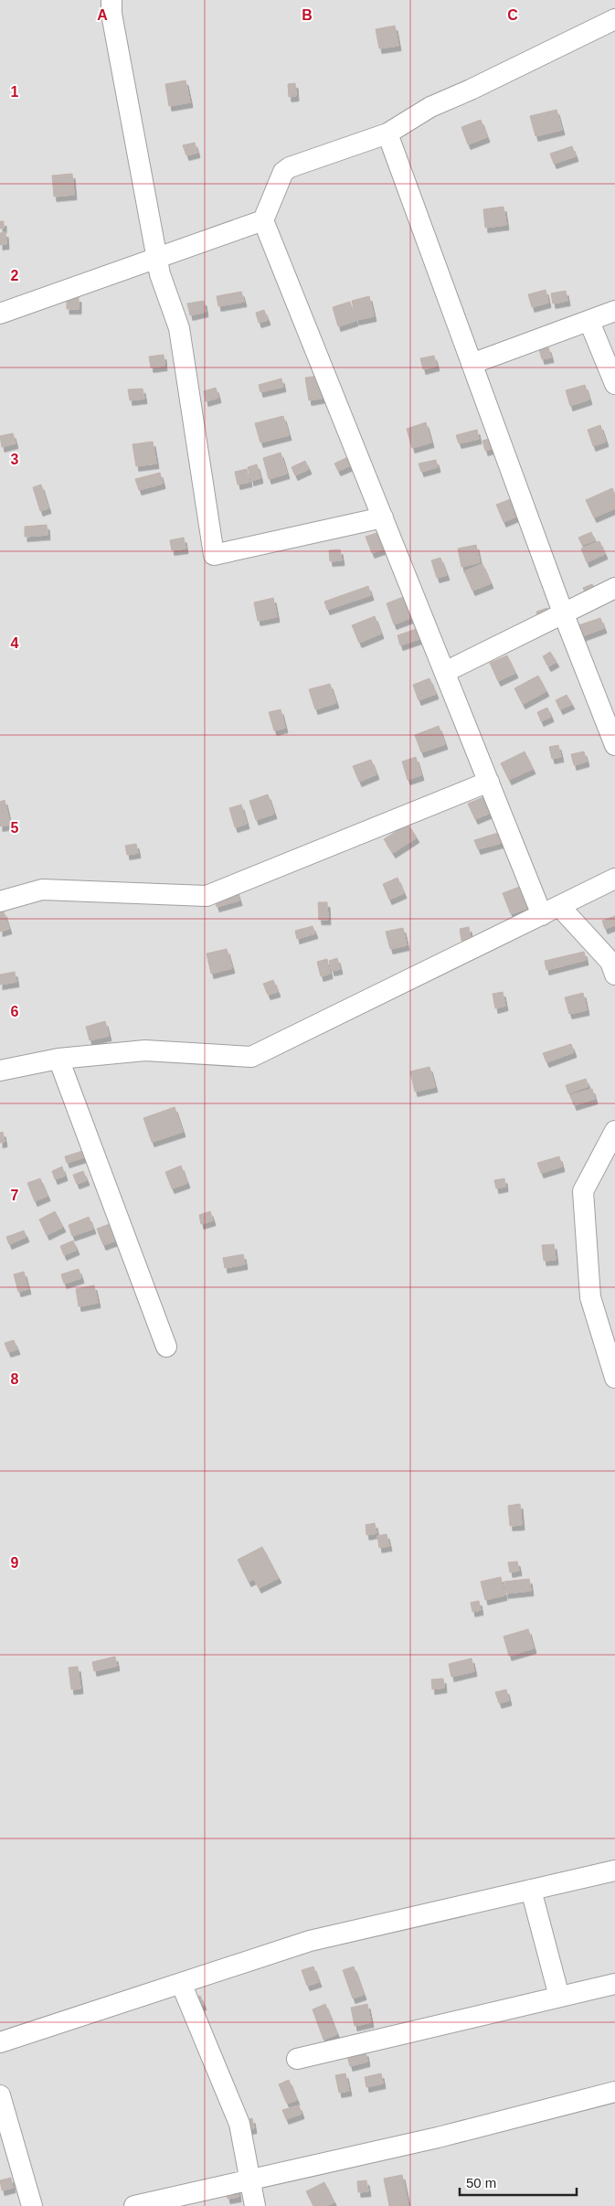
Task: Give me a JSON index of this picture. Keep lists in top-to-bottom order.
{
  "scale_bar": "50 m",
  "grid": {
    "columns": ["A", "B", "C"],
    "rows": [
      "1",
      "2",
      "3",
      "4",
      "5",
      "6",
      "7",
      "8",
      "9"
    ]
  }
}
